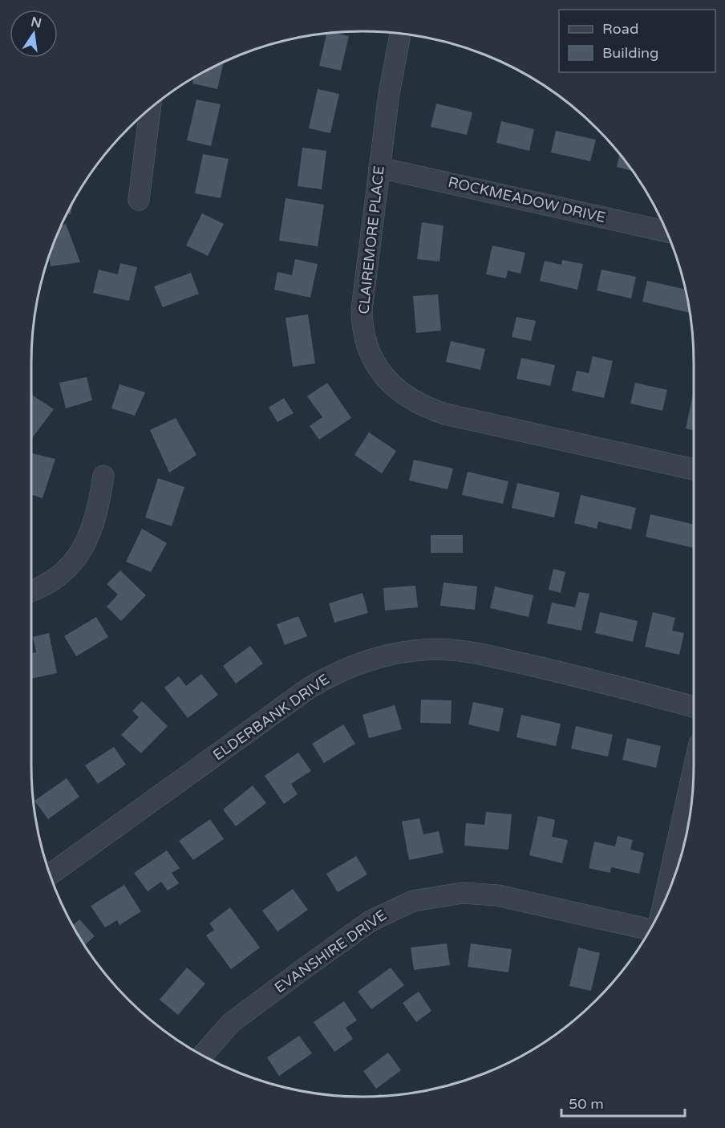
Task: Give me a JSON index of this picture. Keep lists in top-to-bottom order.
{
  "streets": {
    "street": [
      "ROCKMEADOW DRIVE",
      "CLAIREMORE PLACE",
      "ELDERBANK DRIVE",
      "EVANSHIRE DRIVE"
    ]
  },
  "crossings": [
    ["ROCKMEADOW DRIVE", "CLAIREMORE PLACE"]
  ],
  "legend": ["Road", "Building"],
  "scale_bar": "50 m",
  "north": "top"
}
